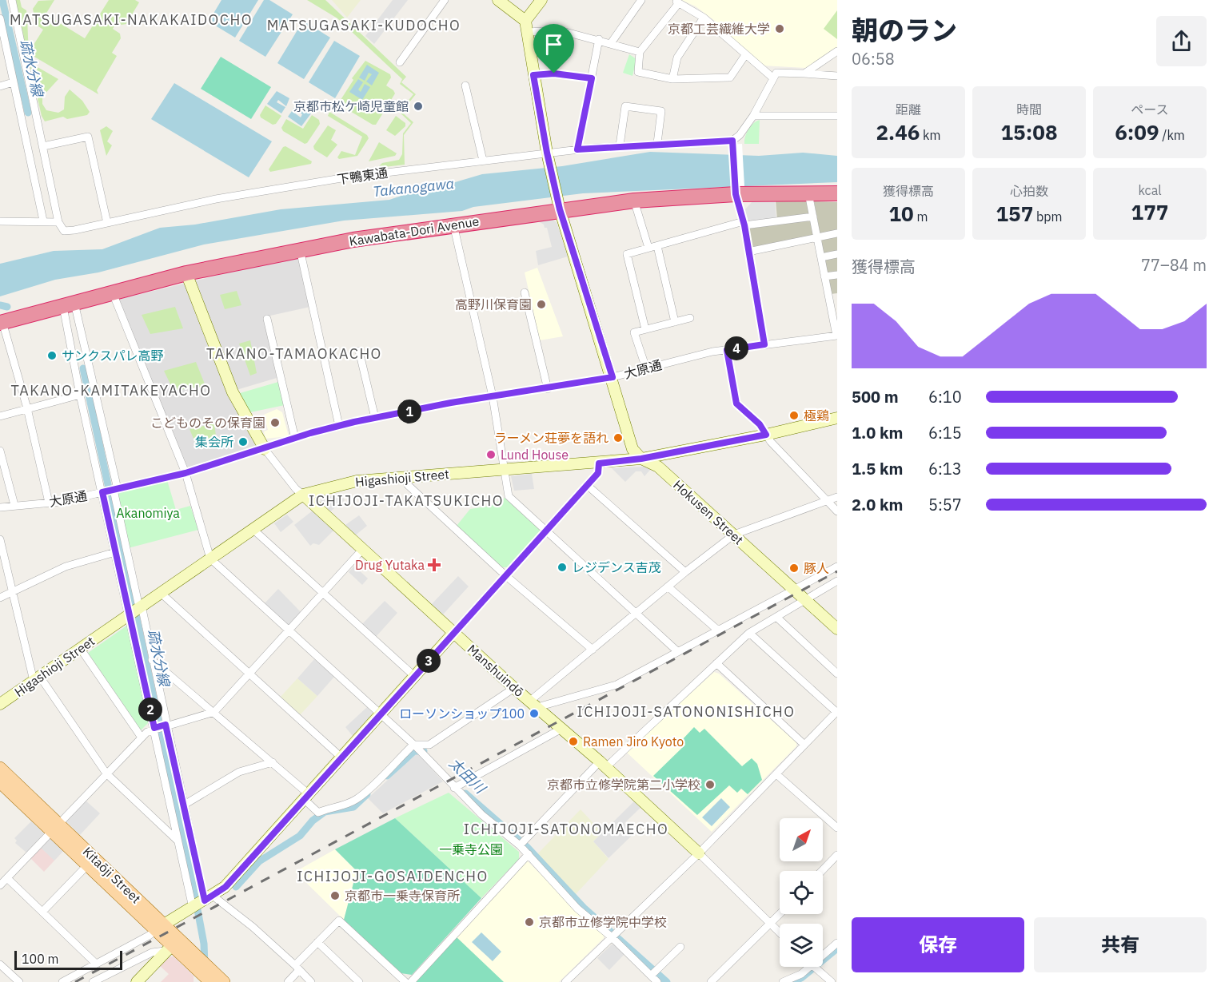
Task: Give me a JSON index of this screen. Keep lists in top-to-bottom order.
{
  "streets": {
    "highway": ["Kawabata-Dori Avenue"],
    "main road": ["Kitaōji Street"],
    "street": [
      "下鴨東通",
      "大原通",
      "Higashioji Street",
      "Hokusen Street",
      "Manshuindō"
    ]
  },
  "crossings": [
    ["Kawabata-Dori Avenue", "Manshuindō"],
    ["大原通", "Manshuindō"],
    ["Higashioji Street", "Hokusen Street"],
    ["Higashioji Street", "Manshuindō"]
  ],
  "districts": [
    "MATSUGASAKI-NAKAKAIDOCHO",
    "MATSUGASAKI-KUDOCHO",
    "TAKANO-TAMAOKACHO",
    "TAKANO-KAMITAKEYACHO",
    "ICHIJOJI-TAKATSUKICHO",
    "ICHIJOJI-SATONONISHICHO",
    "ICHIJOJI-SATONOMAECHO",
    "ICHIJOJI-GOSAIDENCHO"
  ],
  "water": ["疏水分線", "Takanogawa", "太田川"],
  "parks": ["Akanomiya", "一乗寺公園"],
  "places": {
    "other": [
      "京都工芸繊維大学",
      "京都市松ケ崎児童館",
      "高野川保育園",
      "サンクスパレ高野",
      "極鶏",
      "こどものその保育園",
      "ラーメン荘夢を語れ",
      "集会所",
      "Lund House",
      "レジデンス吉茂",
      "豚人",
      "ローソンショップ100",
      "Ramen Jiro Kyoto",
      "京都市立修学院第二小学校",
      "京都市一乗寺保育所",
      "京都市立修学院中学校"
    ],
    "health": ["Drug Yutaka"]
  },
  "scale_bar": "100 m",
  "north": "top right",
  "page": {
    "heading": ["朝のラン", "06:58"],
    "stats": [
      ["距離", "2.46 km"],
      ["時間", "15:08"],
      ["ペース", "6:09 /km"],
      ["獲得標高", "10 m"],
      ["心拍数", "157 bpm"],
      ["kcal", "177"]
    ],
    "chart": ["獲得標高", "77–84 m"],
    "pins": [
      "4",
      "1",
      "3",
      "2"
    ],
    "list": [
      {
        "name": "500 m",
        "note": "6:10"
      },
      {
        "name": "1.0 km",
        "note": "6:15"
      },
      {
        "name": "1.5 km",
        "note": "6:13"
      },
      {
        "name": "2.0 km",
        "note": "5:57"
      }
    ],
    "buttons": ["保存", "共有"],
    "scale": "100 m"
  }
}
